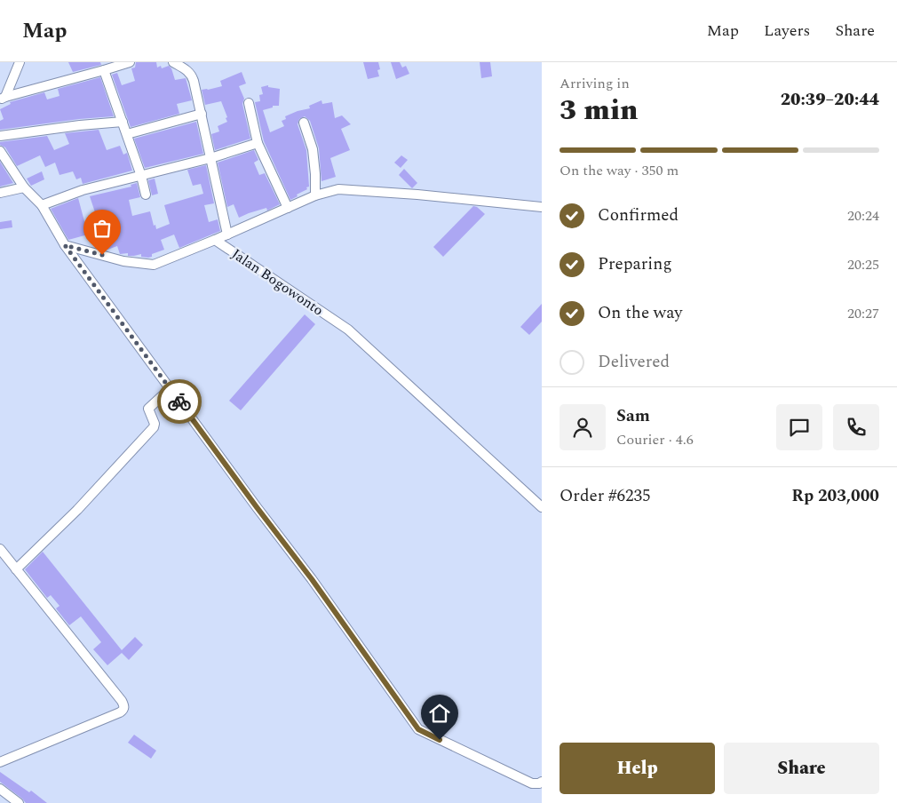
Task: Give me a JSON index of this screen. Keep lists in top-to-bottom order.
{
  "streets": {
    "street": ["Jalan Bogowonto"]
  },
  "page": {
    "header": "Map",
    "nav": ["Map", "Layers", "Share"],
    "heading": ["3 min", "Arriving in", "20:39–20:44"],
    "panel": [
      "Sam",
      "Courier · 4.6",
      "Order #6235",
      "Rp 203,000"
    ],
    "bar": "On the way · 350 m",
    "list": [
      ["Confirmed", "20:24"],
      ["Preparing", "20:25"],
      ["On the way", "20:27"],
      "Delivered"
    ],
    "buttons": ["Help", "Share"]
  }
}
